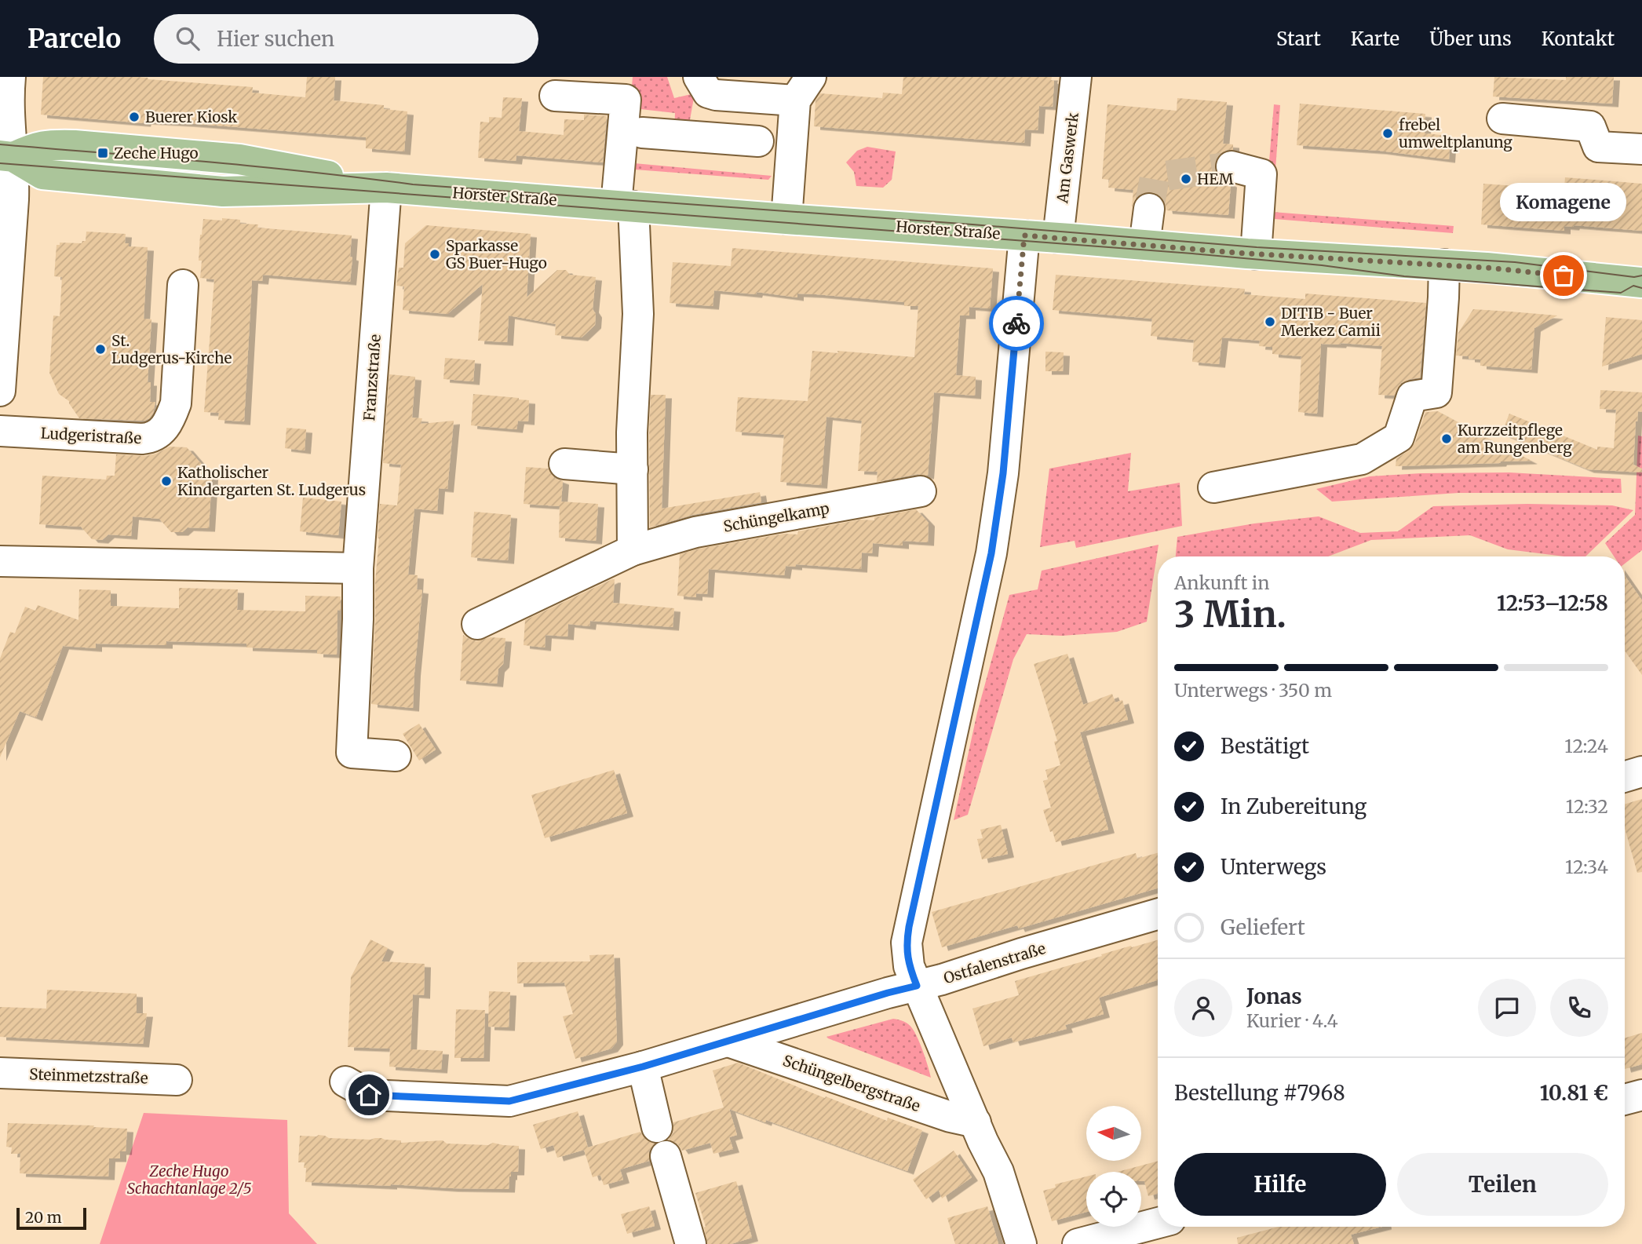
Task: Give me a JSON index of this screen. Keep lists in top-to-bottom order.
{
  "streets": {
    "main road": ["Horster Straße"],
    "street": [
      "Am Gaswerk",
      "Franzstraße",
      "Ludgeristraße",
      "Schüngelkamp",
      "Ostfalenstraße",
      "Steinmetzstraße",
      "Schüngelbergstraße"
    ]
  },
  "crossings": [
    ["Am Gaswerk", "Horster Straße"],
    ["Horster Straße", "Franzstraße"],
    ["Ostfalenstraße", "Schüngelbergstraße"]
  ],
  "parks": ["Zeche Hugo Schachtanlage 2/5"],
  "places": {
    "other": [
      "Buerer Kiosk",
      "frebel umweltplanung",
      "HEM",
      "Sparkasse GS Buer-Hugo",
      "Komagene",
      "DITIB - Buer Merkez Camii",
      "St. Ludgerus-Kirche",
      "Kurzzeitpflege am Rungenberg",
      "Katholischer Kindergarten St. Ludgerus"
    ],
    "transit": ["Zeche Hugo"]
  },
  "scale_bar": "20 m",
  "north": "left",
  "page": {
    "header": "Parcelo",
    "search": "Hier suchen",
    "nav": [
      "Start",
      "Karte",
      "Über uns",
      "Kontakt"
    ],
    "bubble": "Komagene",
    "heading": ["3 Min.", "Ankunft in", "12:53–12:58"],
    "panel": [
      "Jonas",
      "Kurier · 4.4",
      "Bestellung #7968",
      "10.81 €"
    ],
    "bar": "Unterwegs · 350 m",
    "list": [
      ["Bestätigt", "12:24"],
      ["In Zubereitung", "12:32"],
      ["Unterwegs", "12:34"],
      "Geliefert"
    ],
    "buttons": ["Hilfe", "Teilen"],
    "scale": "20 m"
  }
}
